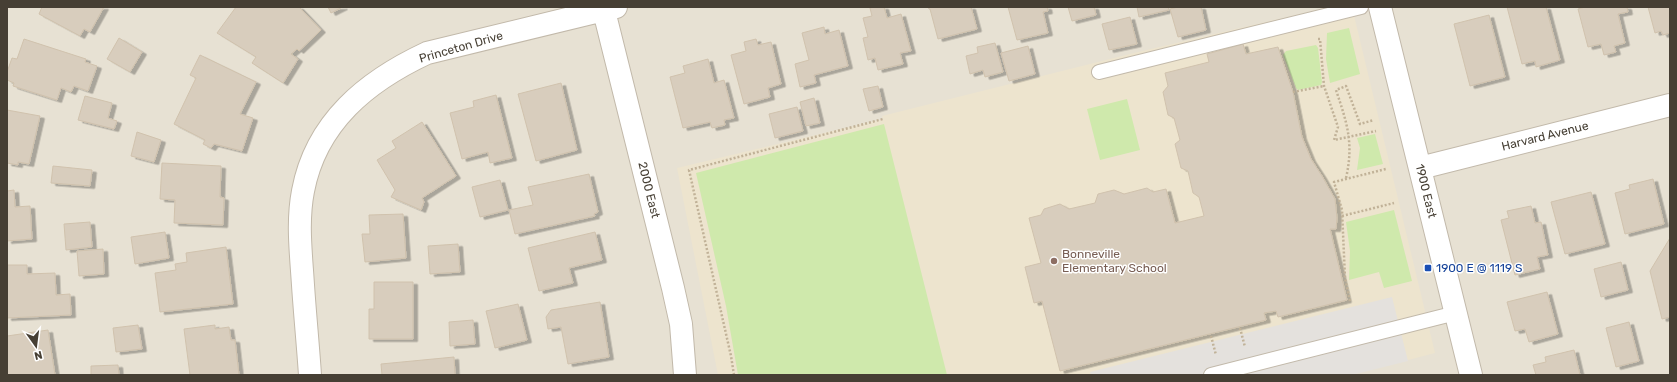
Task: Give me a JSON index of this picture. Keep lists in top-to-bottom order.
{
  "streets": {
    "street": [
      "Princeton Drive",
      "Harvard Avenue",
      "2000 East",
      "1900 East"
    ]
  },
  "crossings": [
    ["Princeton Drive", "2000 East"],
    ["Harvard Avenue", "1900 East"]
  ],
  "places": {
    "other": ["Bonneville Elementary School"],
    "transit": ["1900 E @ 1119 S"]
  },
  "north": "bottom"
}
